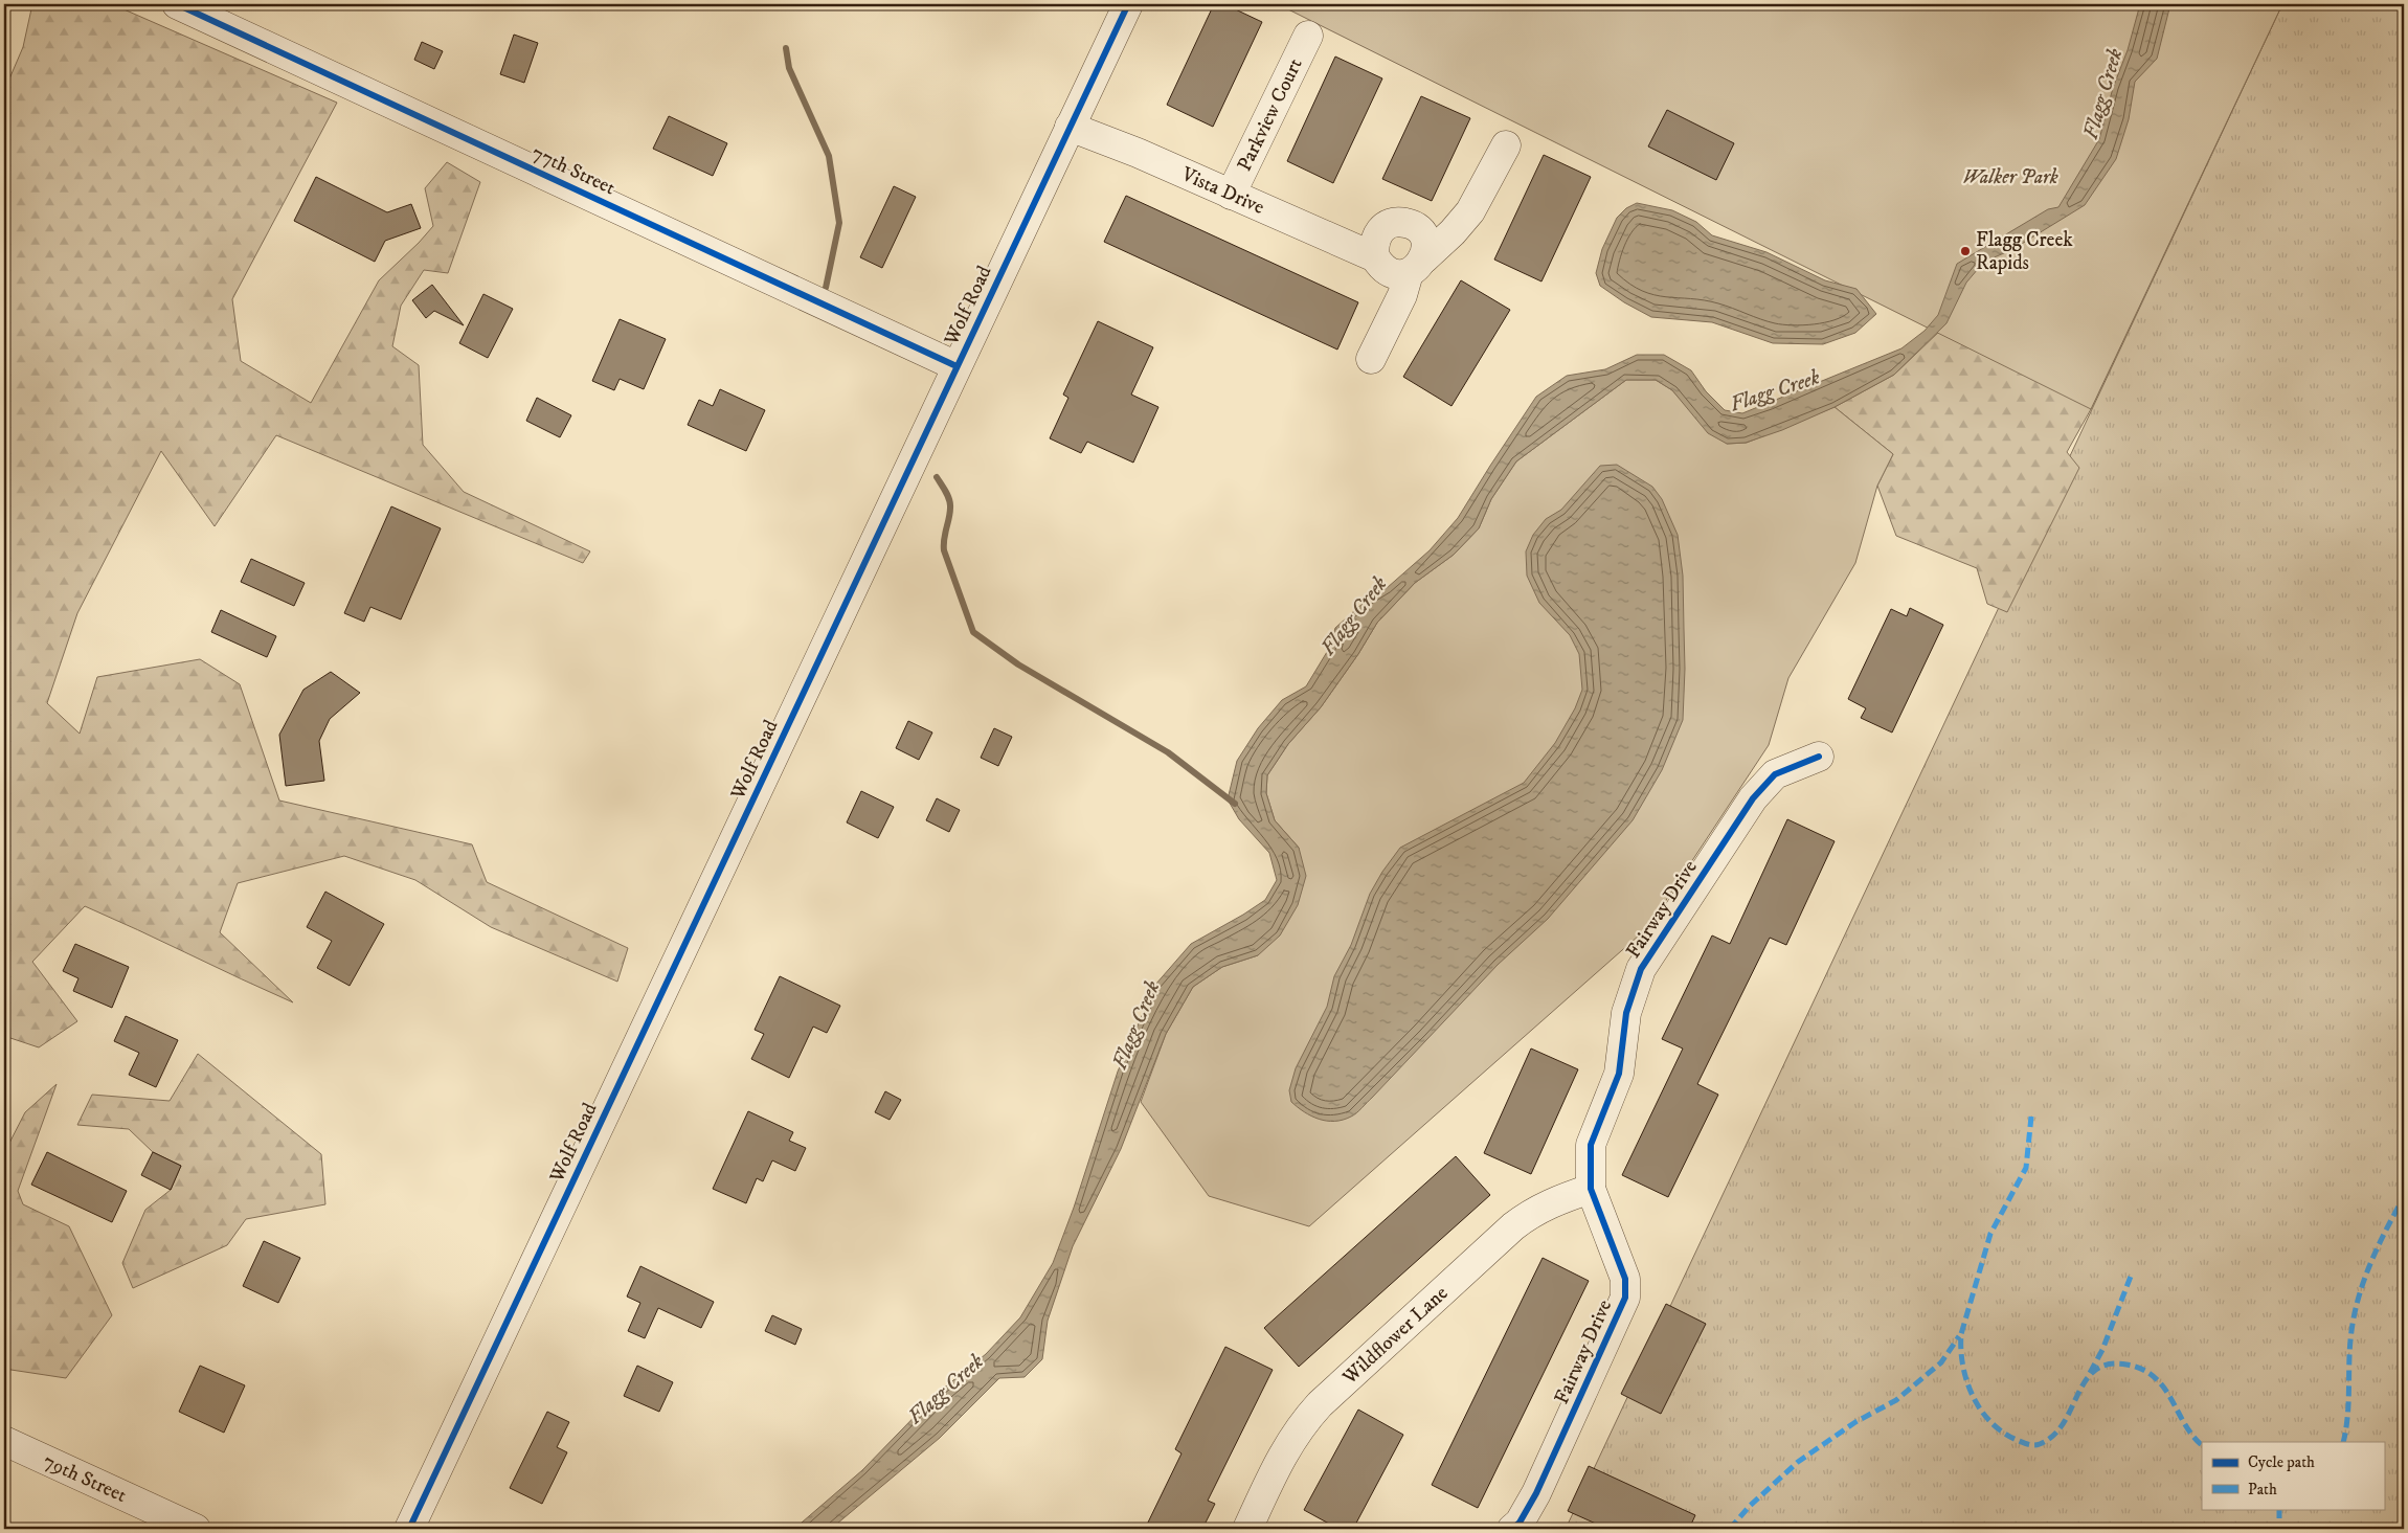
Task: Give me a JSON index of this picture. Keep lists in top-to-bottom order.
{
  "streets": {
    "street": [
      "Parkview Court",
      "77th Street",
      "Vista Drive",
      "Wolf Road",
      "Fairway Drive",
      "Wildflower Lane",
      "79th Street"
    ]
  },
  "crossings": [
    ["Parkview Court", "Vista Drive"],
    ["77th Street", "Wolf Road"],
    ["Vista Drive", "Wolf Road"],
    ["Fairway Drive", "Wildflower Lane"]
  ],
  "water": ["Flagg Creek"],
  "parks": ["Walker Park"],
  "places": ["Flagg Creek Rapids"],
  "legend": ["Cycle path", "Path"]
}
